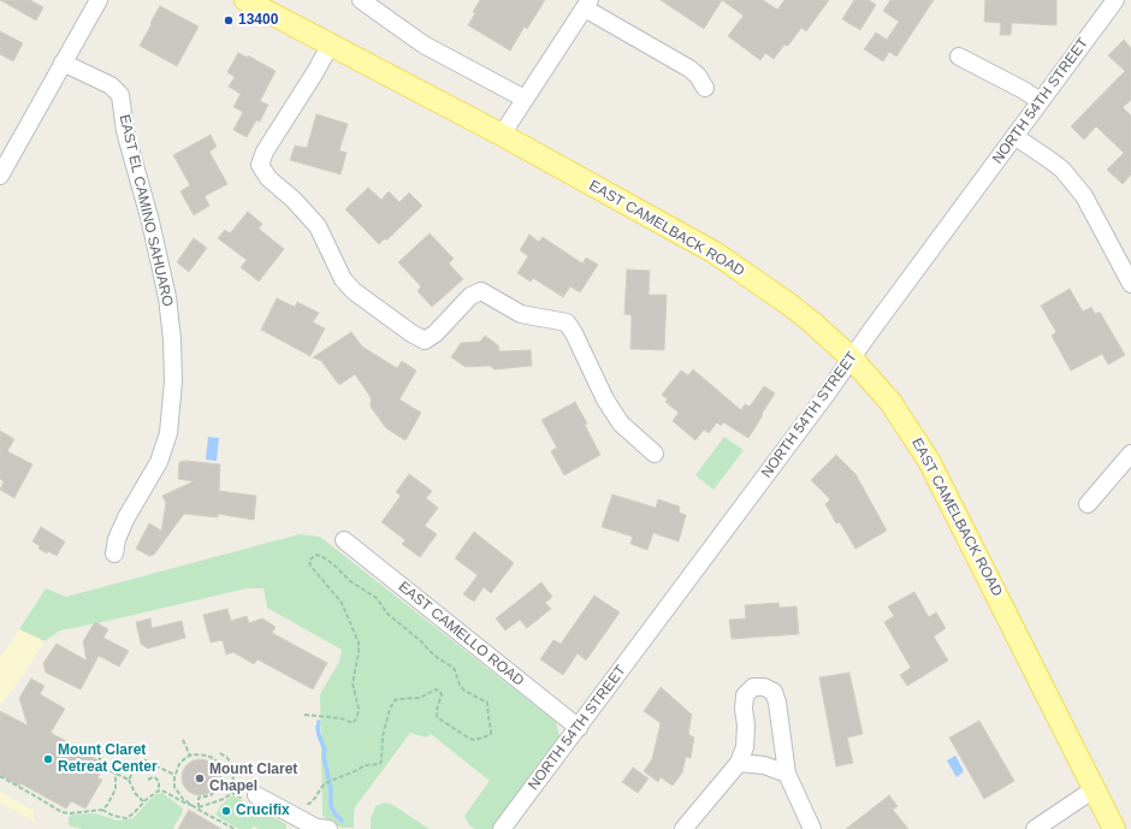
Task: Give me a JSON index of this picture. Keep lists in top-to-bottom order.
{
  "streets": {
    "main road": ["EAST CAMELBACK ROAD"],
    "street": ["NORTH 54TH STREET", "EAST EL CAMINO SAHUARO", "EAST CAMELLO ROAD"]
  },
  "crossings": [
    ["NORTH 54TH STREET", "EAST CAMELBACK ROAD"],
    ["NORTH 54TH STREET", "EAST CAMELLO ROAD"]
  ],
  "places": [
    "13400",
    "Mount Claret Retreat Center",
    "Mount Claret Chapel",
    "Crucifix"
  ]
}
